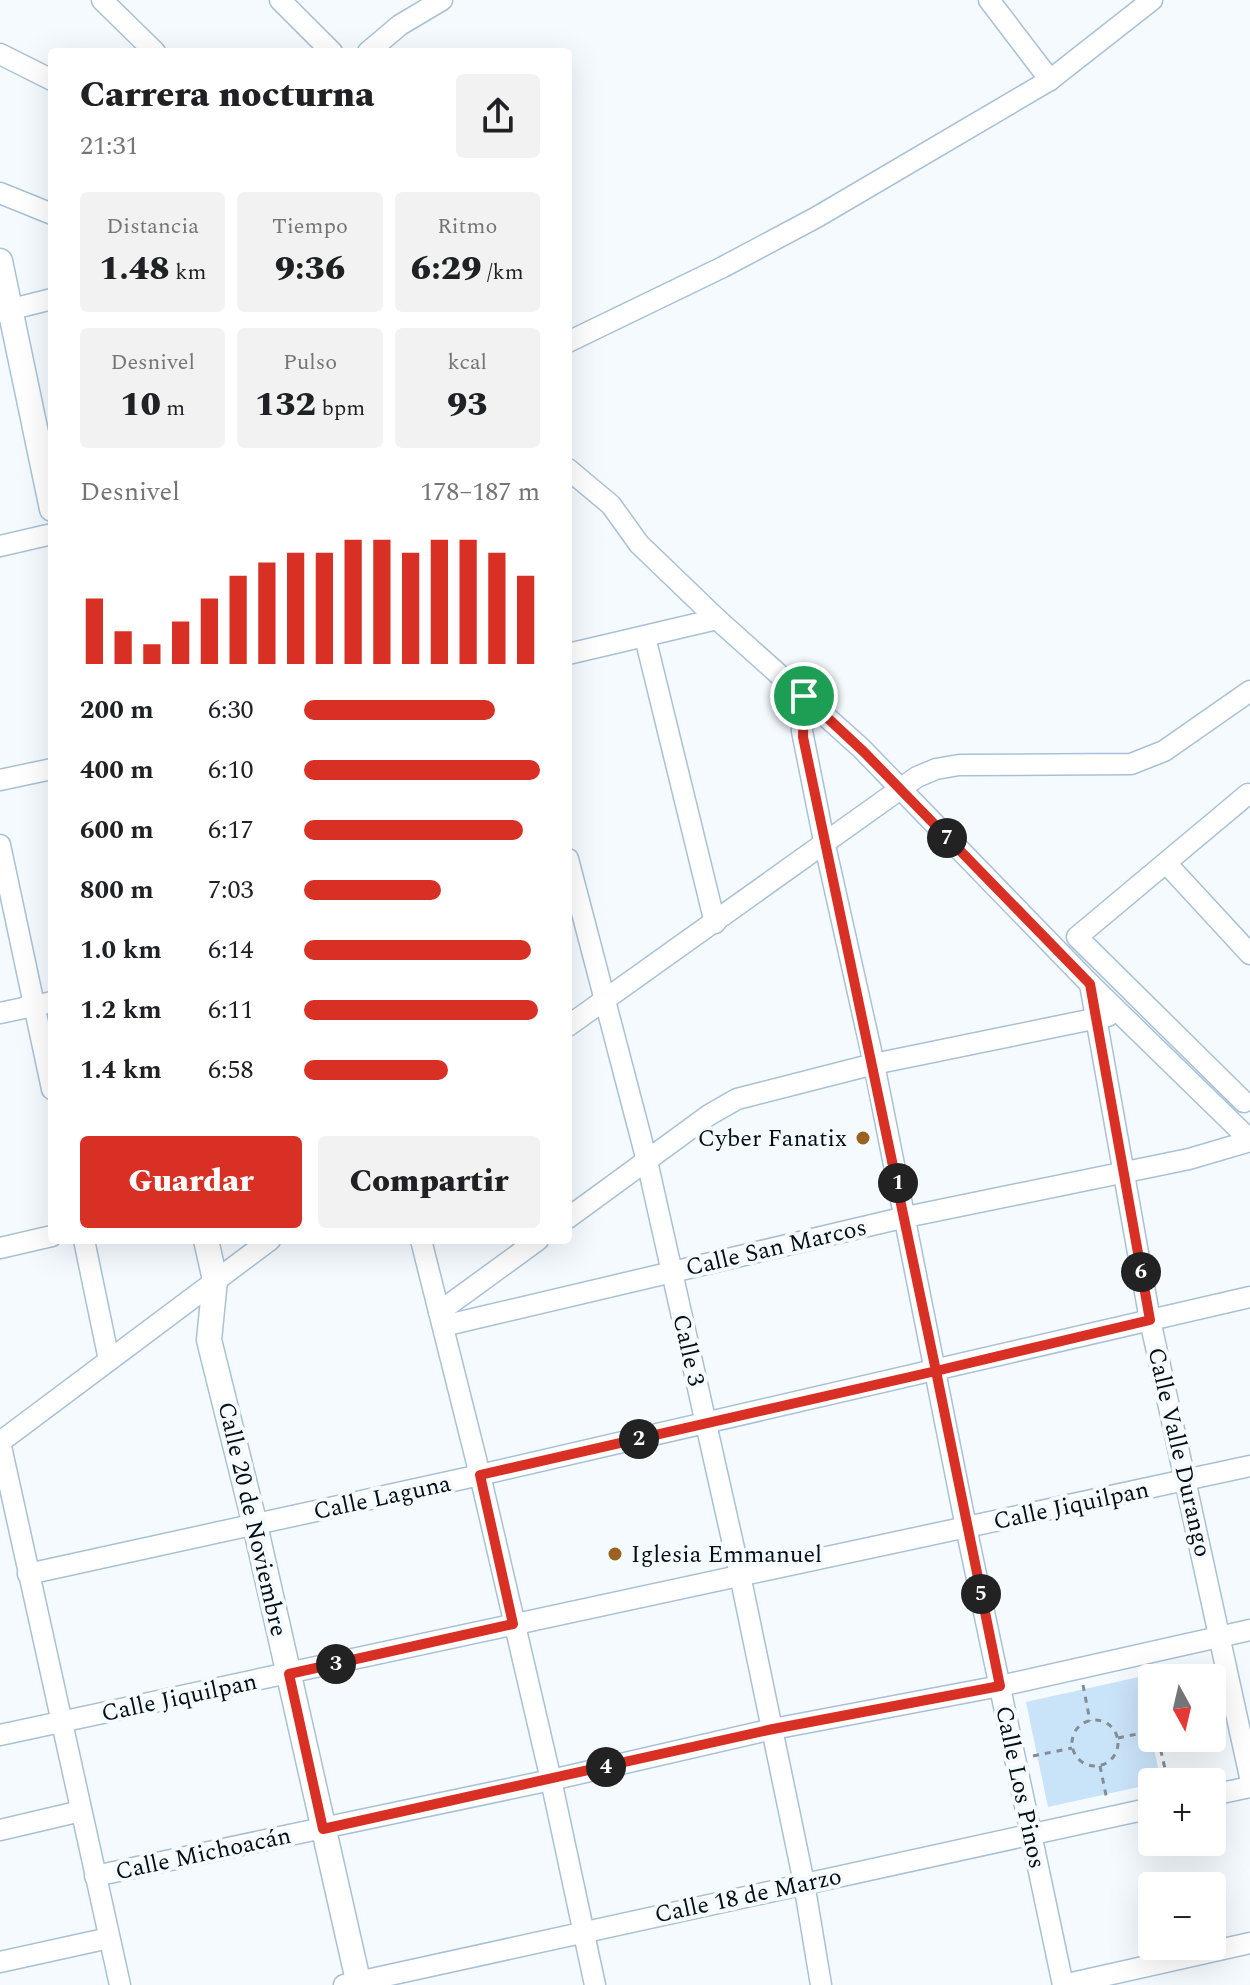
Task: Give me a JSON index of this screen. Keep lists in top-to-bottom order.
{
  "streets": {
    "street": [
      "Calle San Marcos",
      "Calle 3",
      "Calle Valle Durango",
      "Calle Laguna",
      "Calle Jiquilpan",
      "Calle 20 de Noviembre",
      "Calle Los Pinos",
      "Calle Michoacán",
      "Calle 18 de Marzo"
    ]
  },
  "crossings": [
    ["Calle San Marcos", "Calle 3"],
    ["Calle San Marcos", "Calle Valle Durango"],
    ["Calle San Marcos", "Calle Los Pinos"],
    ["Calle 3", "Calle Laguna"],
    ["Calle 3", "Calle Jiquilpan"],
    ["Calle 3", "Calle Michoacán"],
    ["Calle 3", "Calle 18 de Marzo"],
    ["Calle Valle Durango", "Calle Laguna"],
    ["Calle Valle Durango", "Calle Jiquilpan"],
    ["Calle Valle Durango", "Calle Michoacán"],
    ["Calle Laguna", "Calle 20 de Noviembre"],
    ["Calle Laguna", "Calle Los Pinos"],
    ["Calle Jiquilpan", "Calle 20 de Noviembre"],
    ["Calle Jiquilpan", "Calle Los Pinos"],
    ["Calle 20 de Noviembre", "Calle Michoacán"],
    ["Calle 20 de Noviembre", "Calle 18 de Marzo"],
    ["Calle Los Pinos", "Calle Michoacán"],
    ["Calle Los Pinos", "Calle 18 de Marzo"]
  ],
  "places": ["Cyber Fanatix", "Iglesia Emmanuel"],
  "north": "bottom",
  "page": {
    "heading": ["Carrera nocturna", "21:31"],
    "stats": [
      ["Distancia", "1.48 km"],
      ["Tiempo", "9:36"],
      ["Ritmo", "6:29 /km"],
      ["Desnivel", "10 m"],
      ["Pulso", "132 bpm"],
      ["kcal", "93"]
    ],
    "chart": ["Desnivel", "178–187 m"],
    "list": [
      {
        "name": "200 m",
        "note": "6:30"
      },
      {
        "name": "400 m",
        "note": "6:10"
      },
      {
        "name": "600 m",
        "note": "6:17"
      },
      {
        "name": "800 m",
        "note": "7:03"
      },
      {
        "name": "1.0 km",
        "note": "6:14"
      },
      {
        "name": "1.2 km",
        "note": "6:11"
      },
      {
        "name": "1.4 km",
        "note": "6:58"
      }
    ],
    "pins": [
      "7",
      "1",
      "6",
      "2",
      "5",
      "3",
      "4"
    ],
    "buttons": ["Guardar", "Compartir"],
    "map_buttons": ["+", "−"]
  }
}
